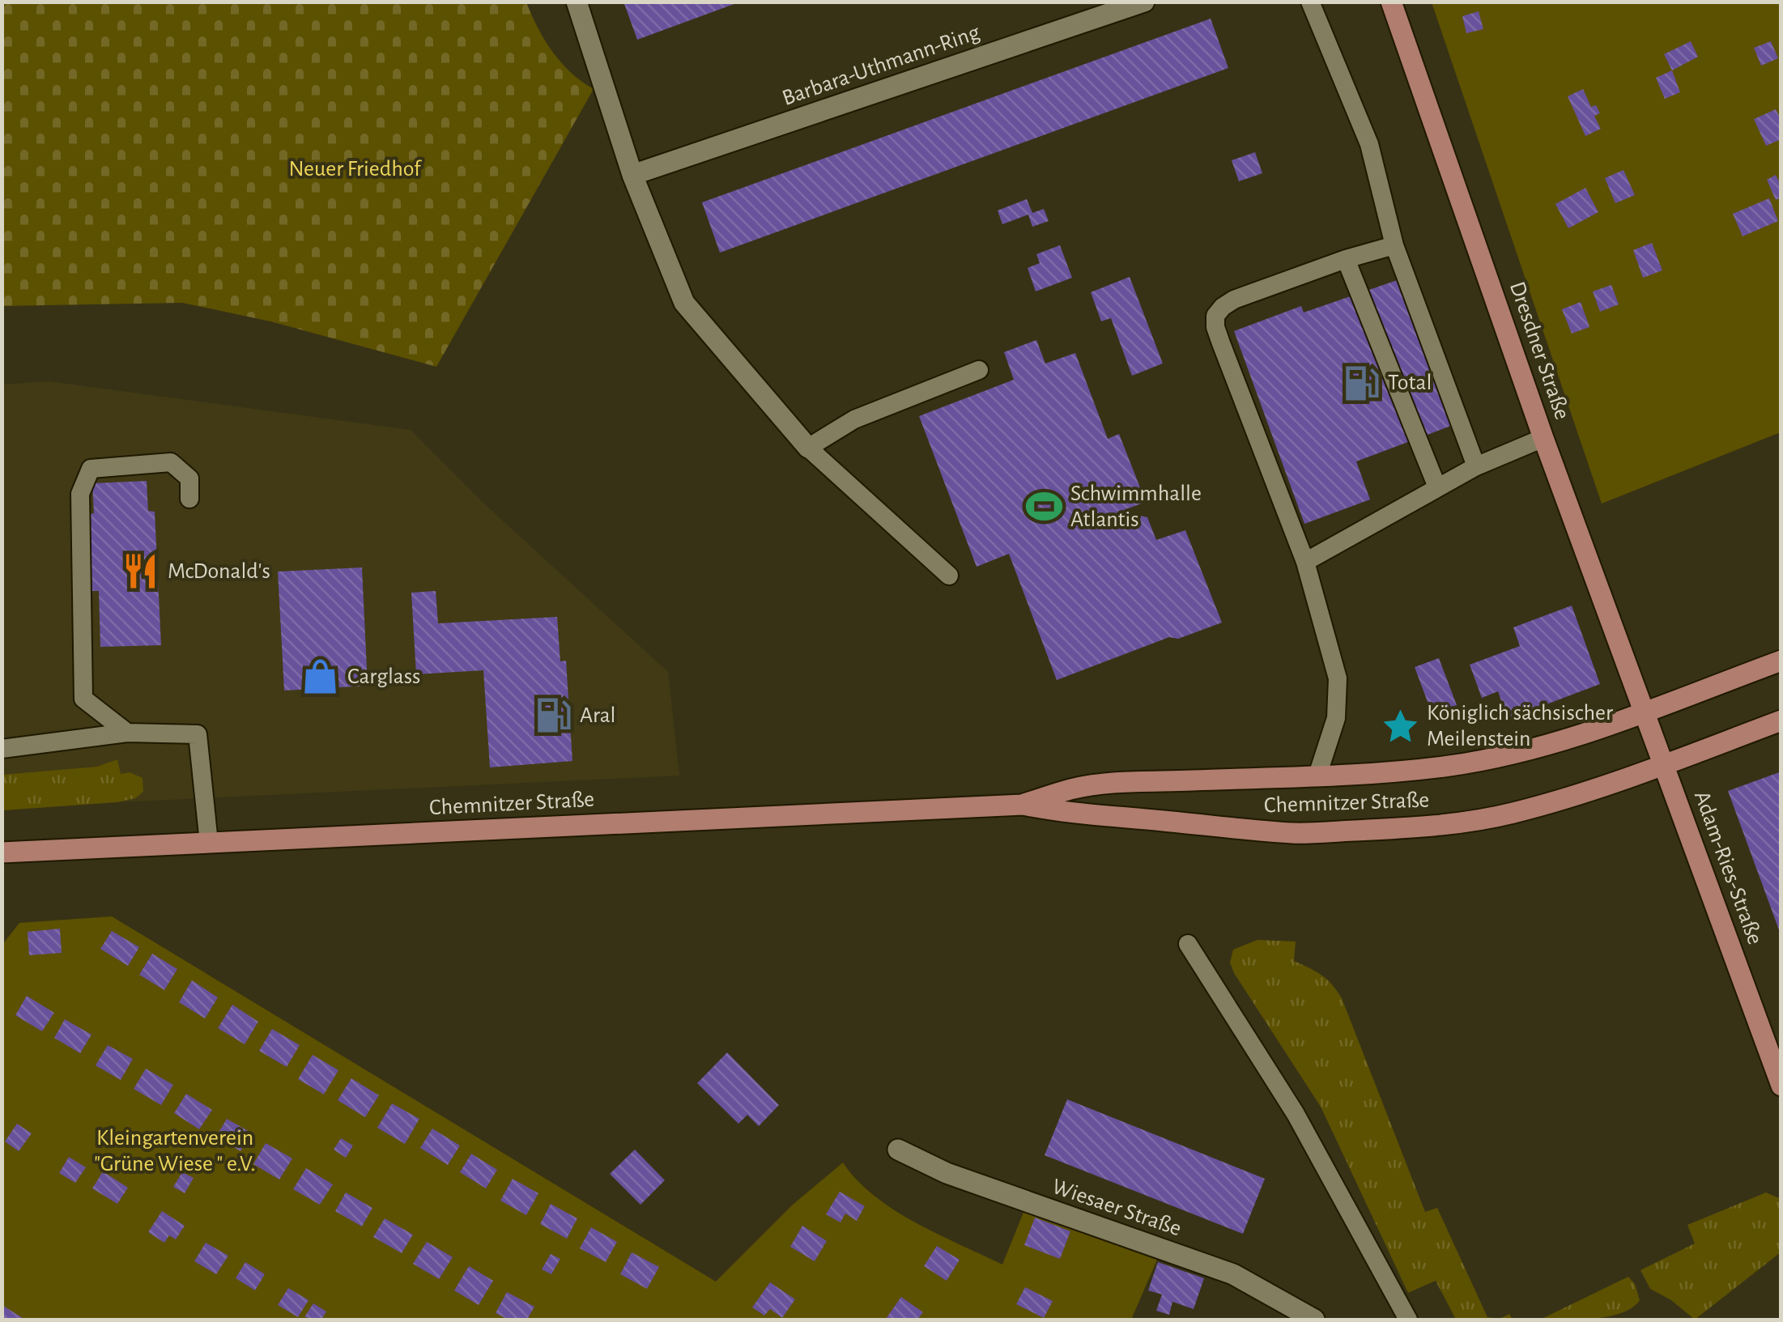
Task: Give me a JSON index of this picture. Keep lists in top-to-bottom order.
{
  "streets": {
    "main road": ["Dresdner Straße", "Chemnitzer Straße", "Adam-Ries-Straße"],
    "street": ["Barbara-Uthmann-Ring", "Wiesaer Straße"]
  },
  "crossings": [
    ["Dresdner Straße", "Chemnitzer Straße"],
    ["Dresdner Straße", "Adam-Ries-Straße"],
    ["Chemnitzer Straße", "Adam-Ries-Straße"]
  ],
  "parks": ["Neuer Friedhof", "Kleingartenverein \"Grüne Wiese \" e.V."],
  "places": {
    "fuel station": ["Total", "Aral"],
    "sports": ["Schwimmhalle Atlantis"],
    "restaurant": ["McDonald's"],
    "shop": ["Carglass"],
    "place": ["Königlich sächsischer Meilenstein"]
  }
}
